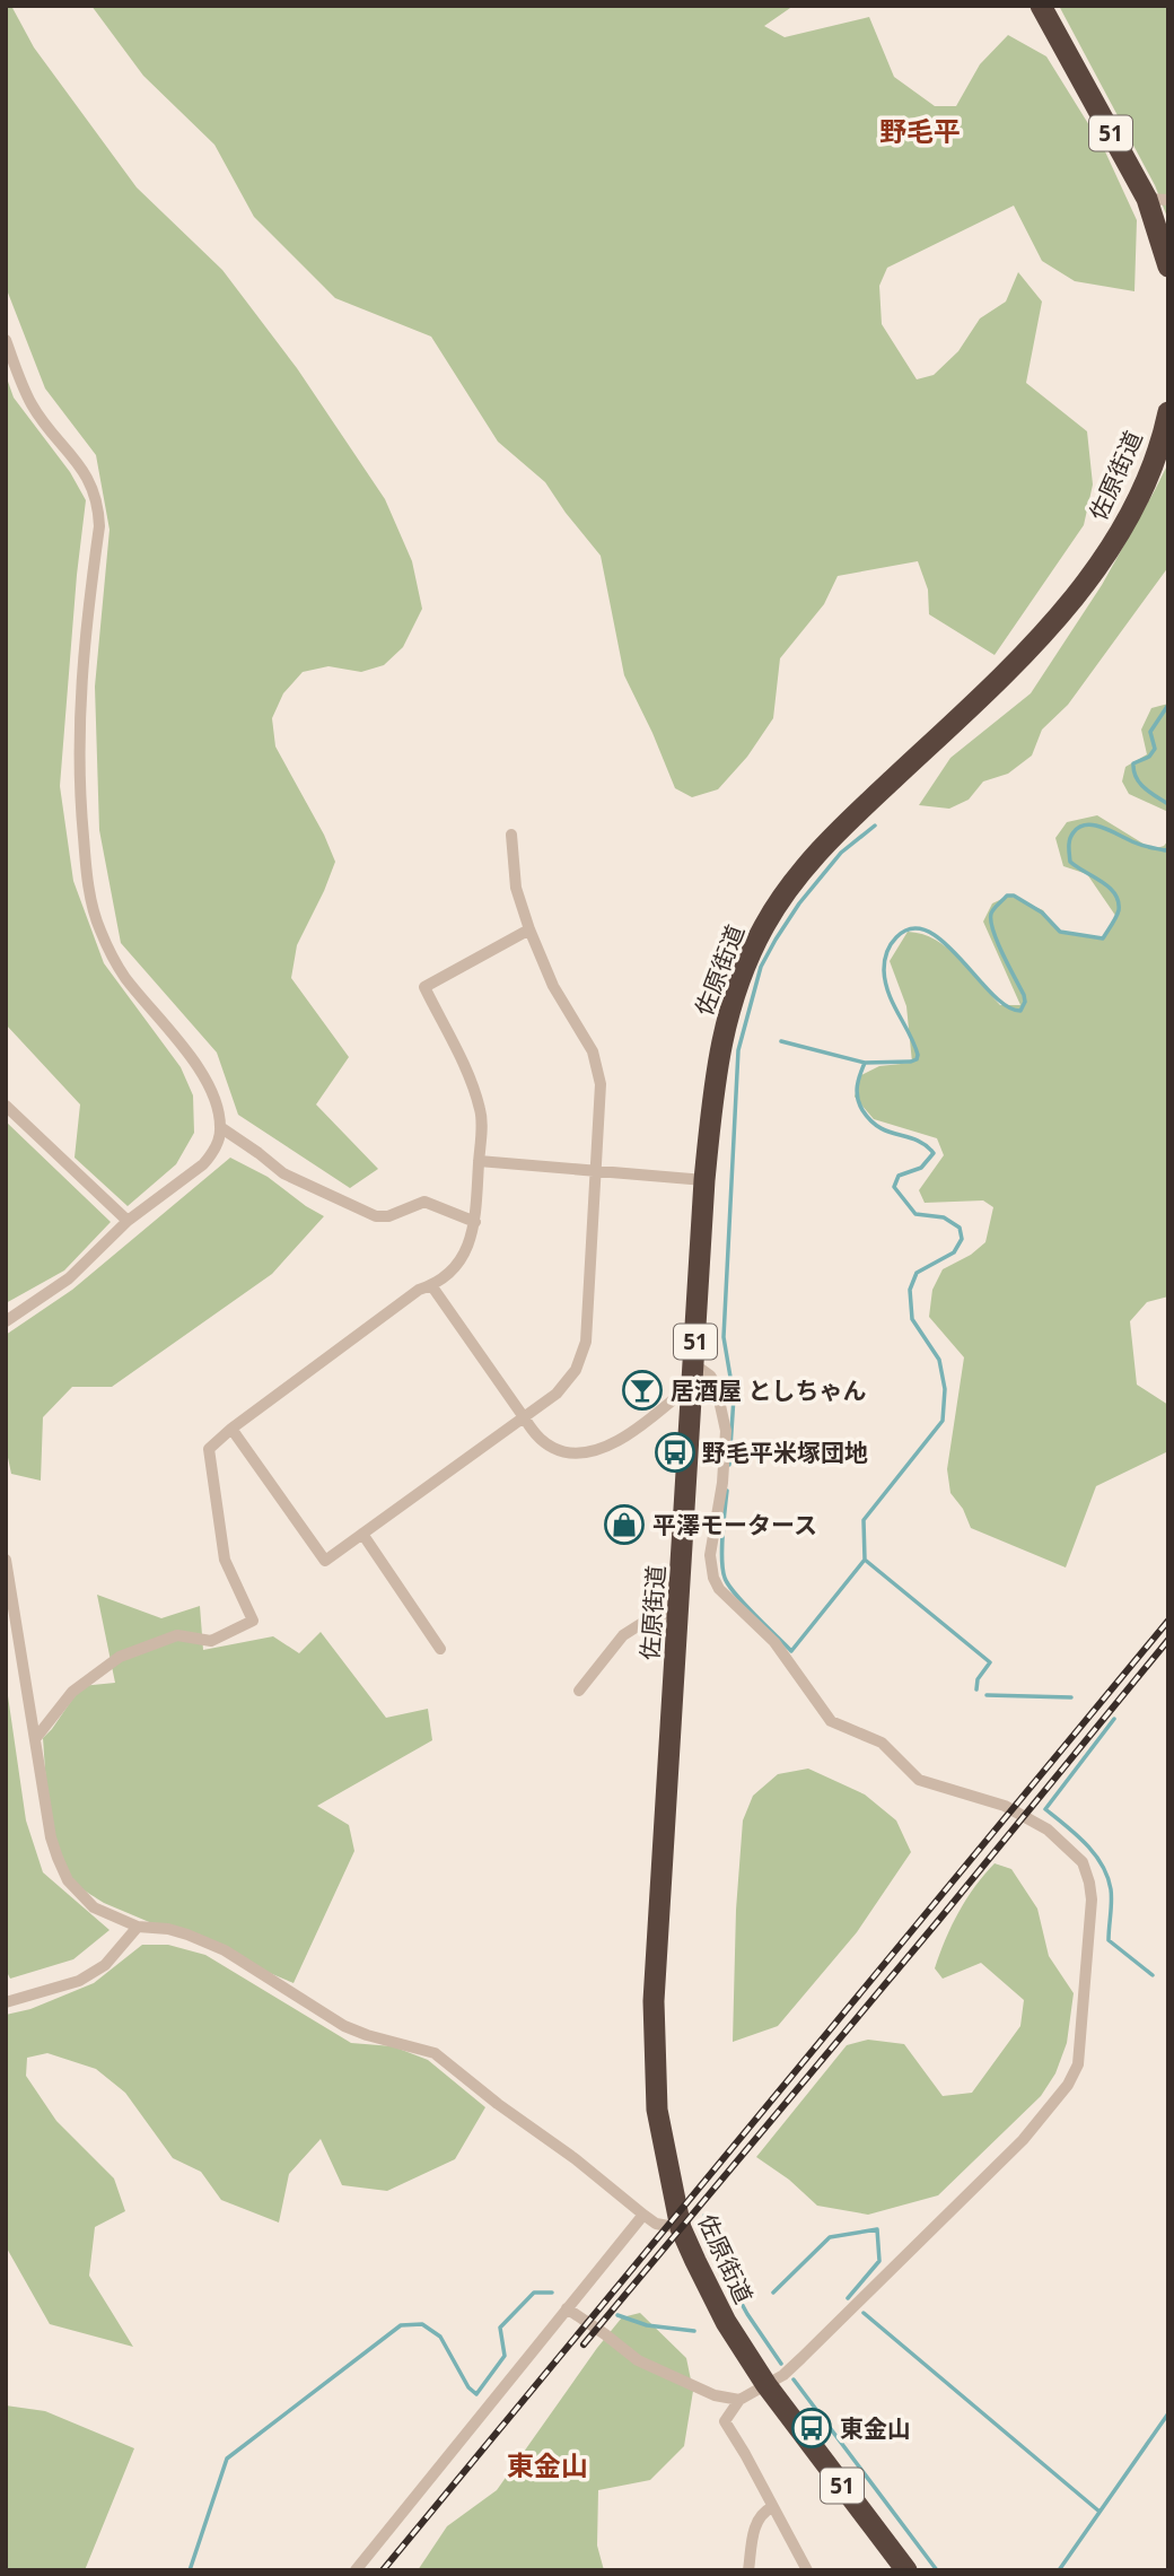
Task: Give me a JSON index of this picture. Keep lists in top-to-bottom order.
{
  "streets": {
    "highway": ["51", "佐原街道"]
  },
  "districts": ["野毛平", "東金山"],
  "places": {
    "bar": ["居酒屋 としちゃん"],
    "bus stop": ["野毛平米塚団地", "東金山"],
    "shop": ["平澤モータース"]
  }
}
